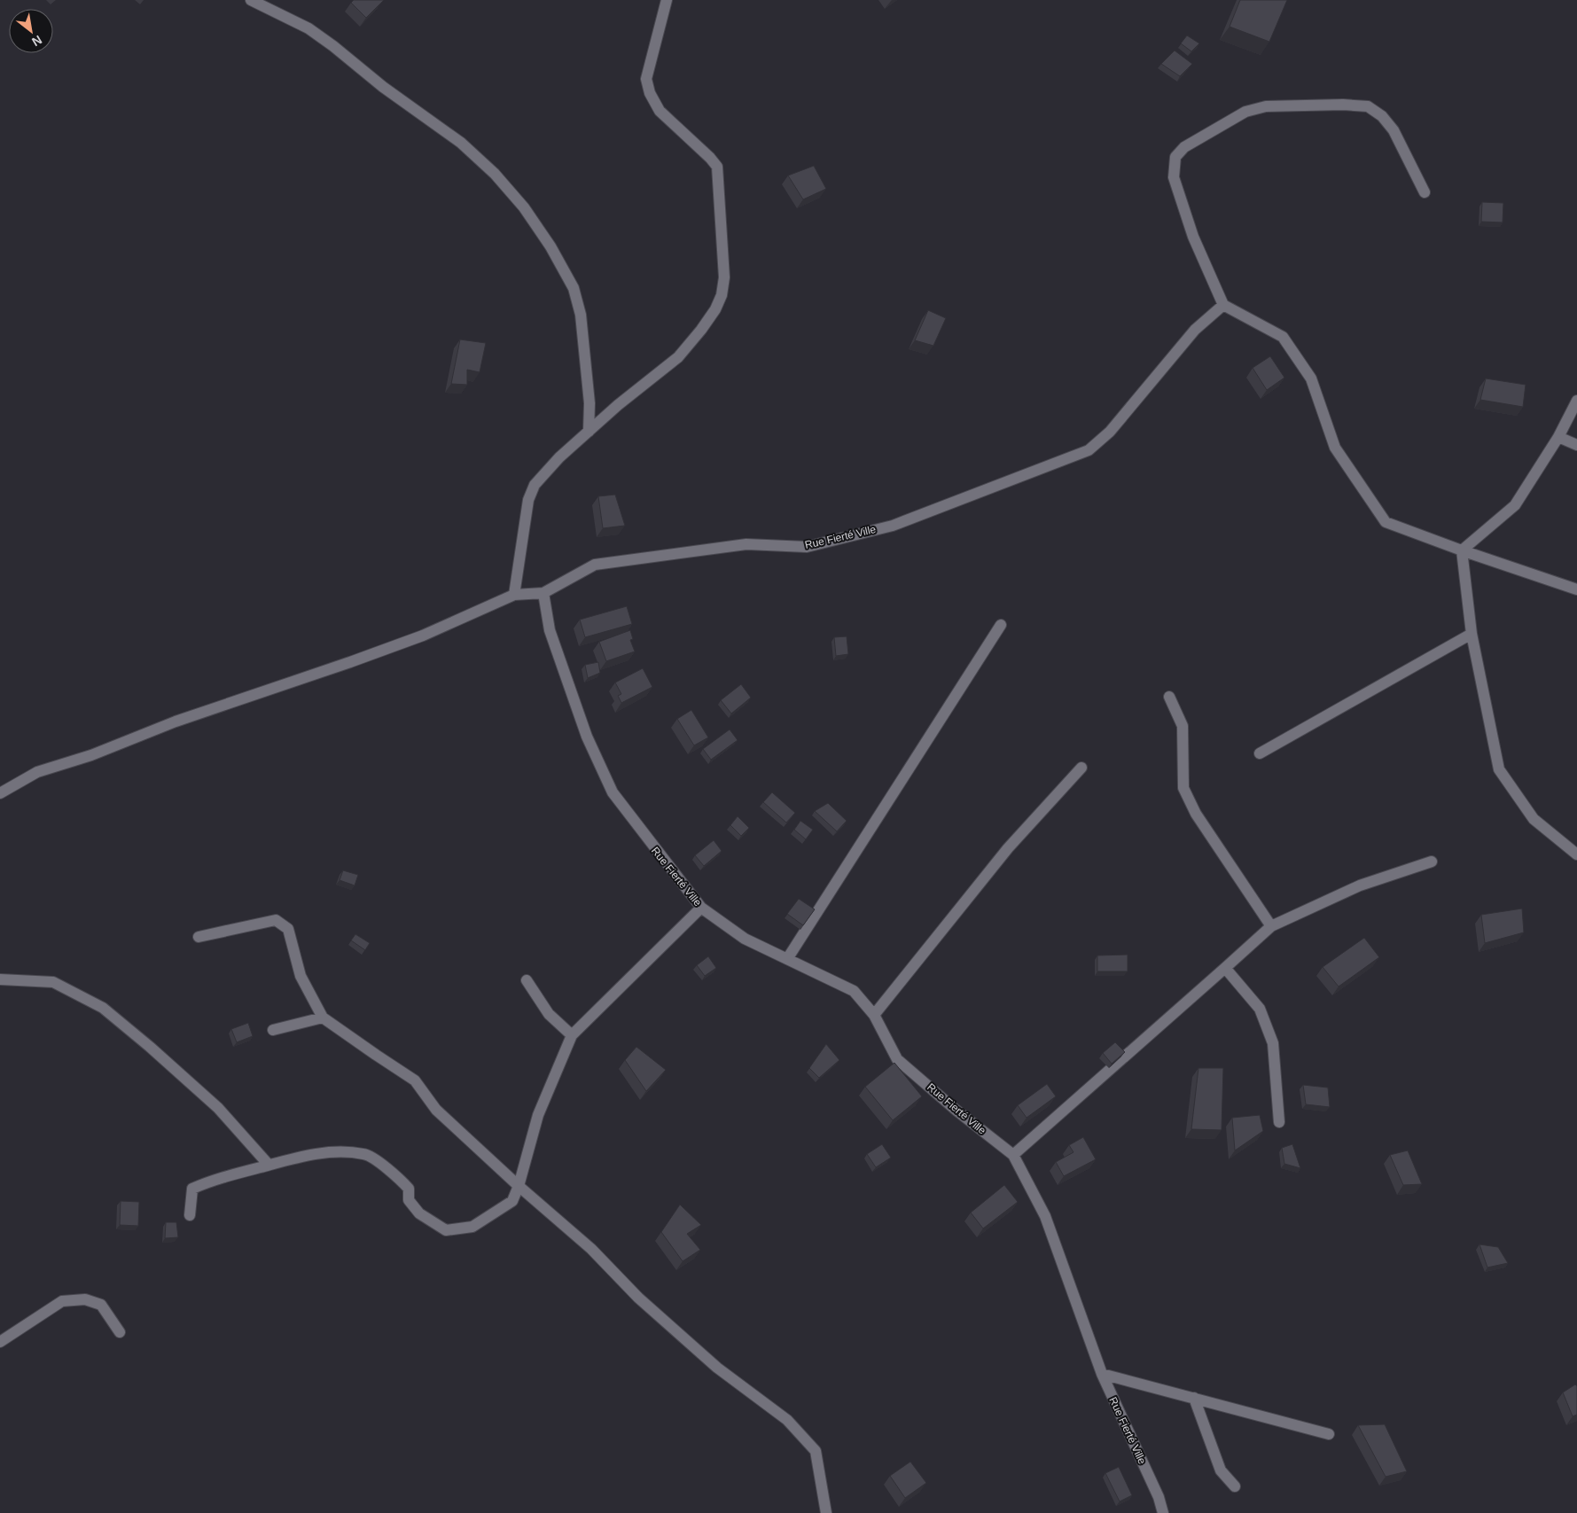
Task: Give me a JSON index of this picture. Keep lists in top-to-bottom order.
{
  "streets": {
    "street": ["Rue Fierté Ville"]
  },
  "north": "bottom right"
}
